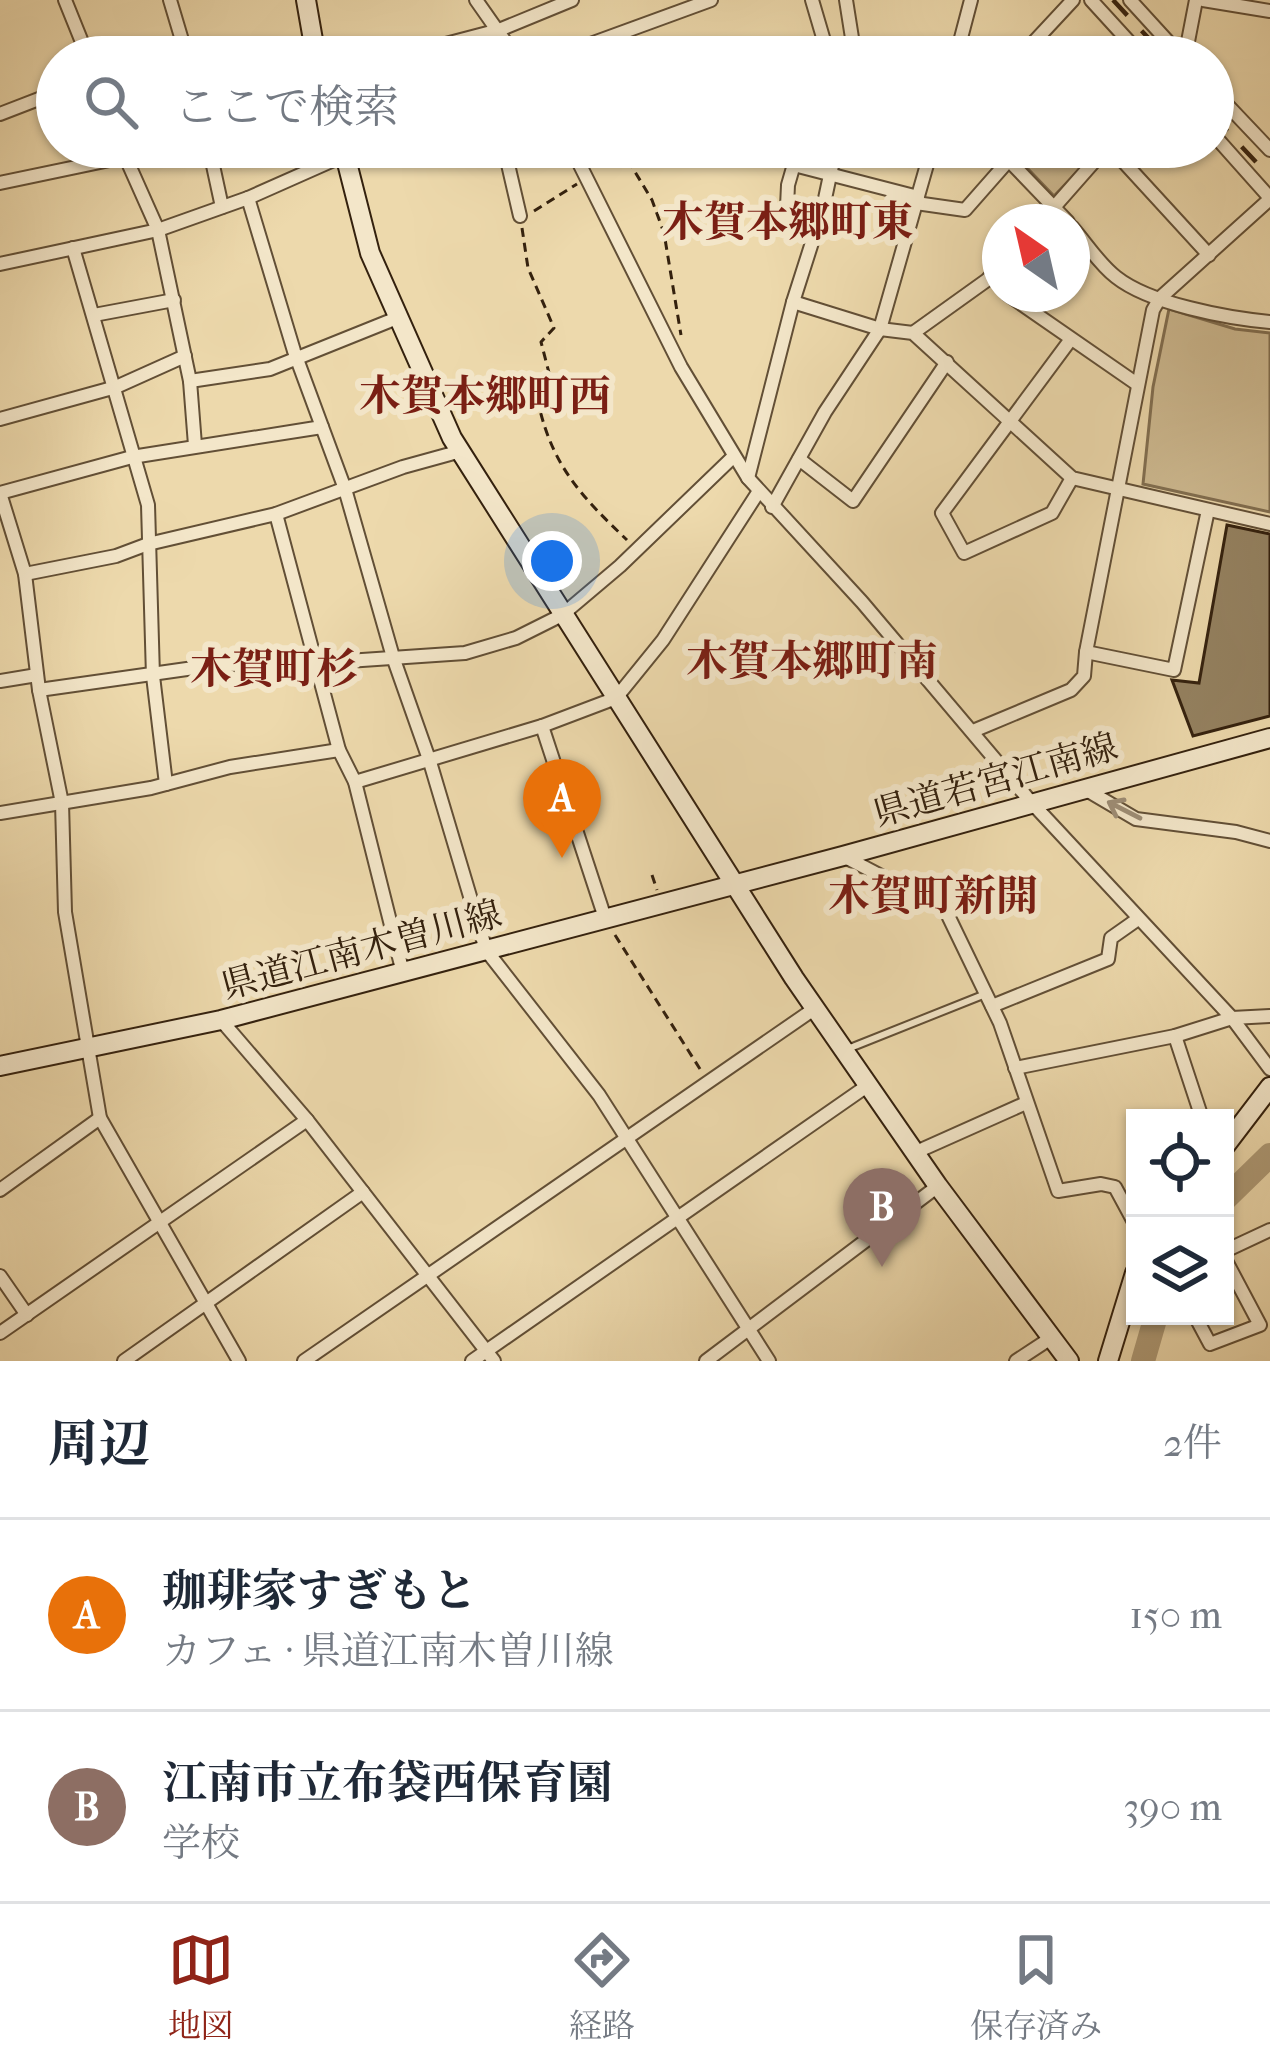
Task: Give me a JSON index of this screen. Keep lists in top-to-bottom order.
{
  "streets": {
    "street": ["県道若宮江南線", "県道江南木曽川線"]
  },
  "crossings": [
    ["県道若宮江南線", "県道江南木曽川線"]
  ],
  "districts": [
    "木賀本郷町東",
    "木賀本郷町西",
    "木賀本郷町南",
    "木賀町杉",
    "木賀町新開"
  ],
  "north": "top left",
  "page": {
    "search": "ここで検索",
    "pins": ["A", "B"],
    "heading": ["周辺", "2件"],
    "list": [
      {
        "mark": "A",
        "name": "珈琲家すぎもと",
        "note": "カフェ · 県道江南木曽川線",
        "value": "150 m"
      },
      {
        "mark": "B",
        "name": "江南市立布袋西保育園",
        "note": "学校",
        "value": "390 m"
      }
    ],
    "nav": ["地図", "経路", "保存済み"]
  }
}
